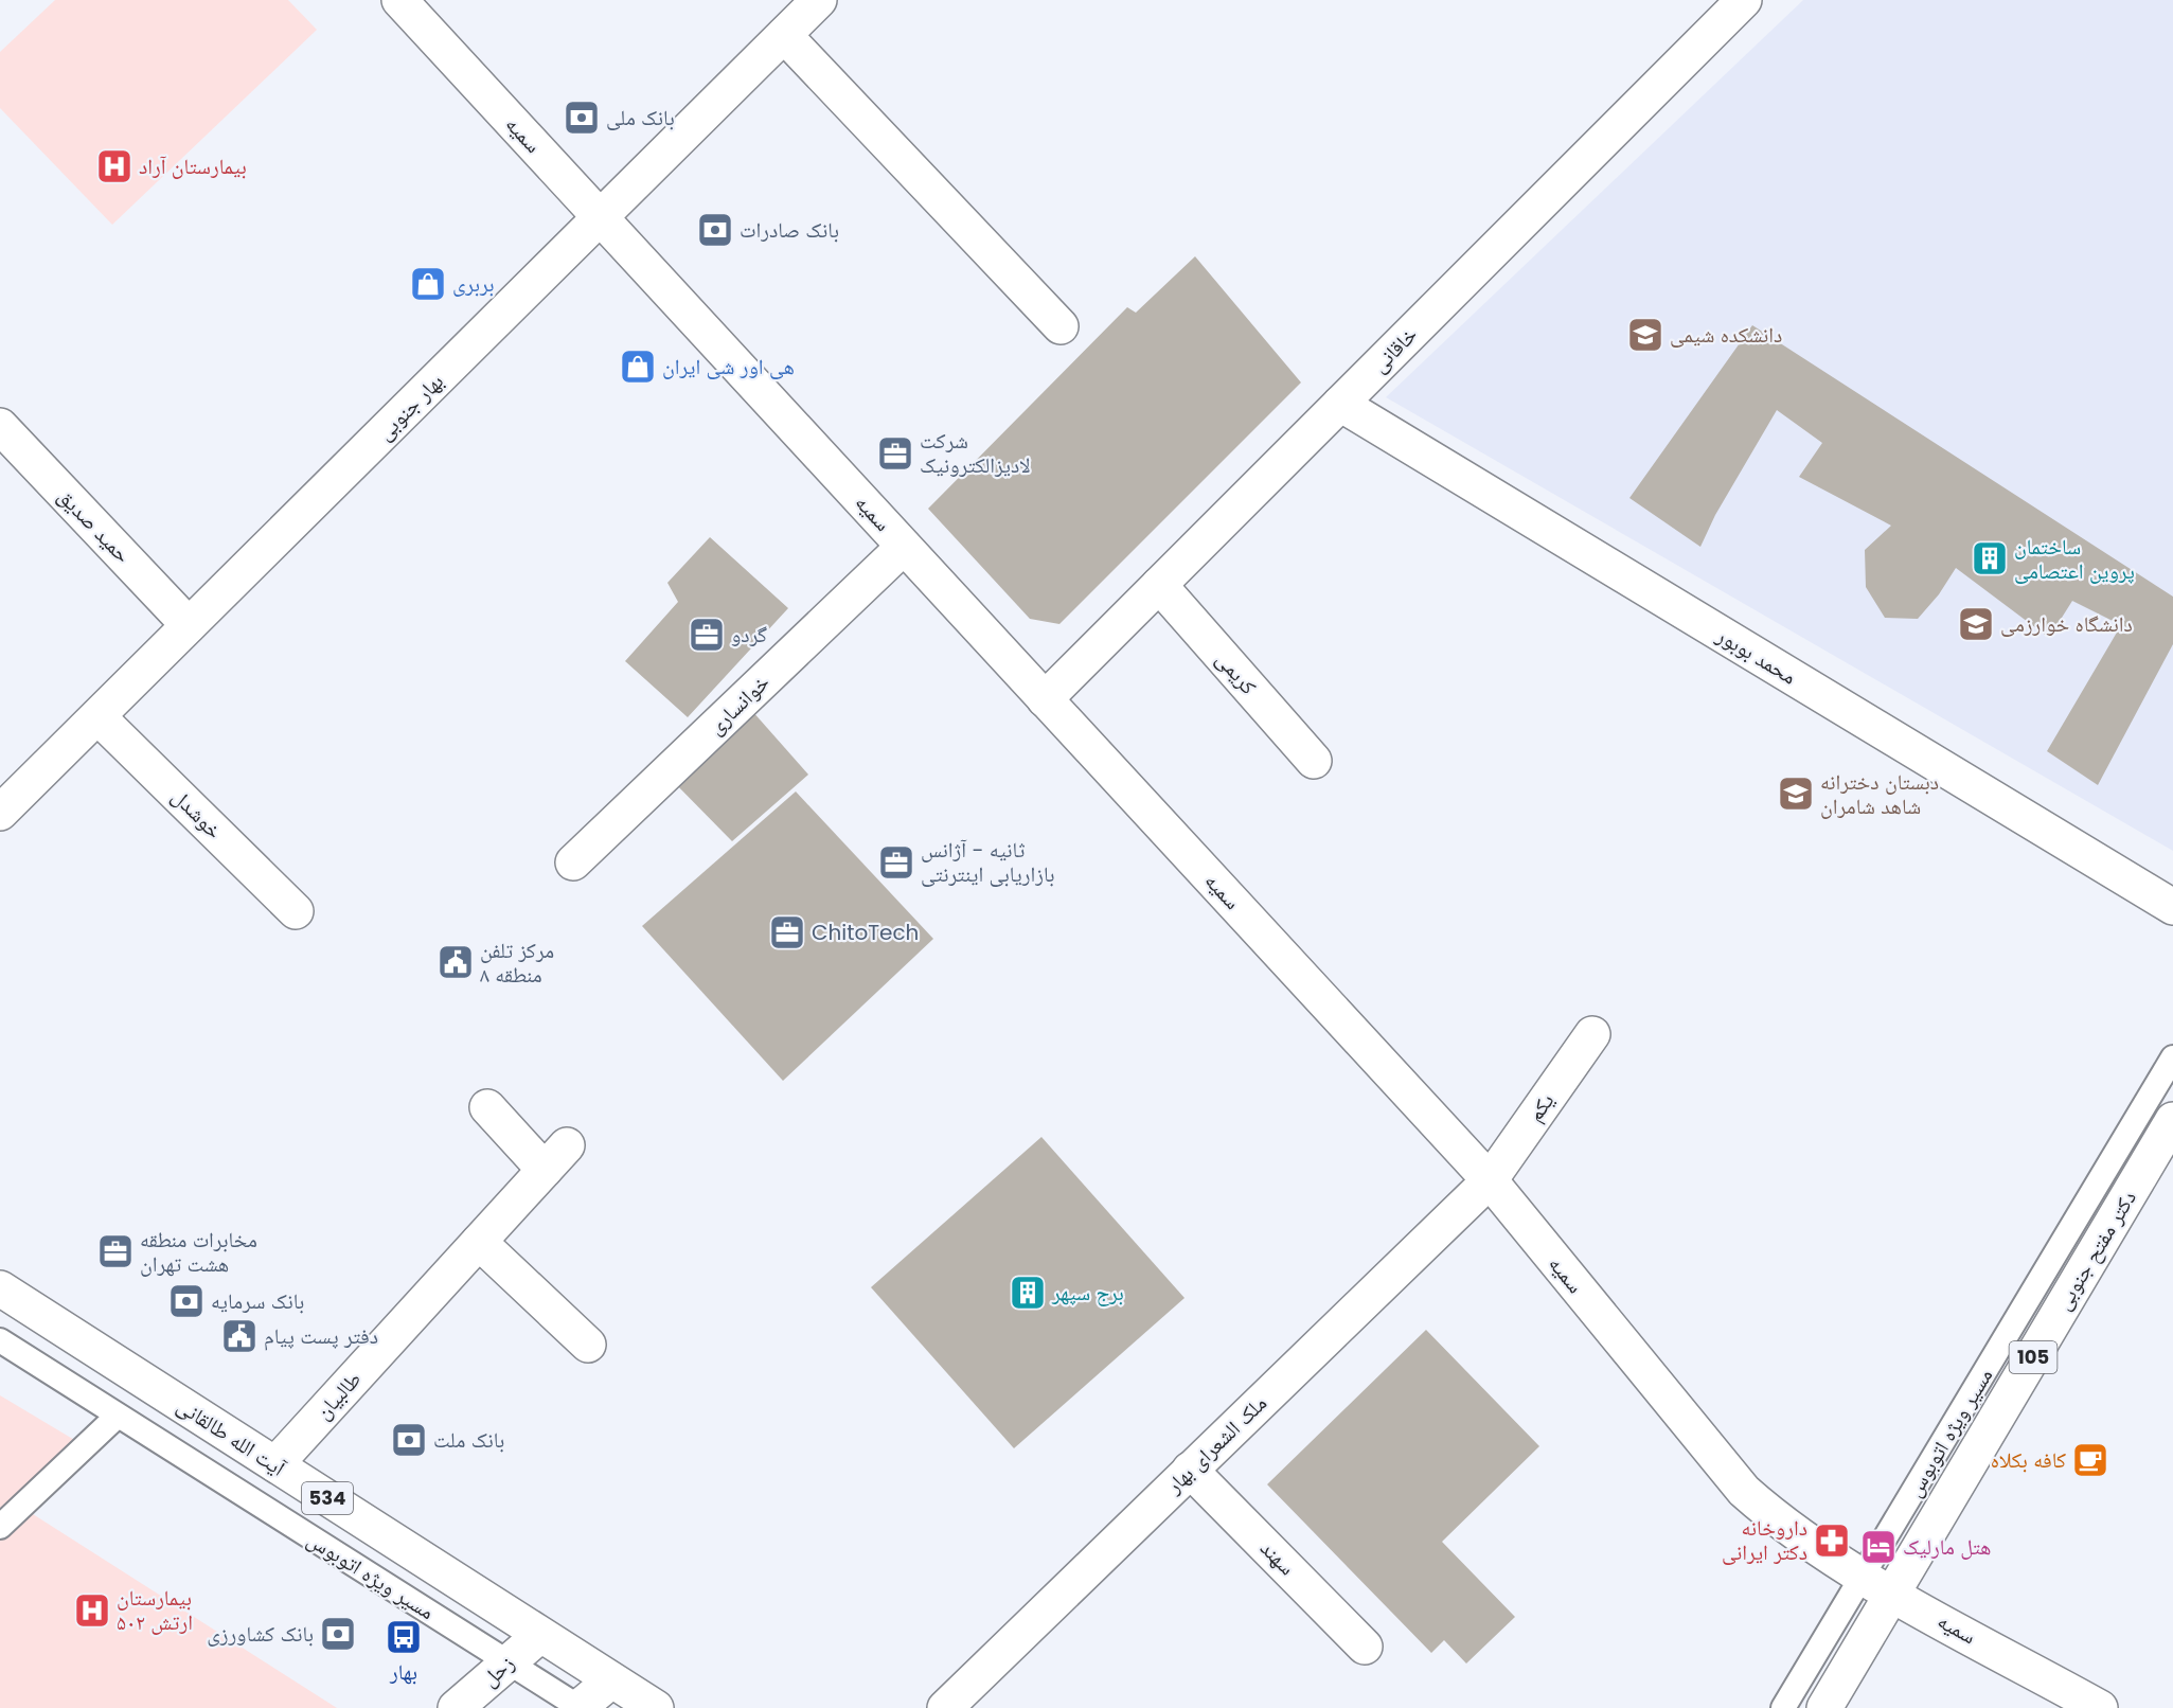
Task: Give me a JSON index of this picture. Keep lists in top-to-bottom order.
{
  "streets": {
    "street": [
      "سمیه",
      "خاقانی",
      "بهار جنوبی",
      "حمید صدیق",
      "محمد بوبور",
      "کریمی",
      "خوانساری",
      "خوشدل",
      "یکم",
      "دکتر مفتح جنوبی",
      "105",
      "طالبیان",
      "آیت الله طالقانی",
      "ملک الشعرای بهار",
      "534",
      "سهند",
      "زحل"
    ],
    "lane": ["مسیر ویژه اتوبوس"]
  },
  "crossings": [
    ["سمیه", "خاقانی"],
    ["سمیه", "بهار جنوبی"],
    ["سمیه", "خوانساری"],
    ["سمیه", "یکم"],
    ["سمیه", "دکتر مفتح جنوبی"],
    ["سمیه", "مسیر ویژه اتوبوس"],
    ["سمیه", "ملک الشعرای بهار"],
    ["خاقانی", "محمد بوبور"],
    ["خاقانی", "کریمی"],
    ["بهار جنوبی", "حمید صدیق"],
    ["بهار جنوبی", "خوشدل"],
    ["یکم", "ملک الشعرای بهار"],
    ["طالبیان", "آیت الله طالقانی"],
    ["مسیر ویژه اتوبوس", "زحل"],
    ["آیت الله طالقانی", "زحل"],
    ["ملک الشعرای بهار", "سهند"]
  ],
  "places": {
    "bank": [
      "بانک ملی",
      "بانک صادرات",
      "بانک سرمایه",
      "بانک ملت",
      "بانک کشاورزی"
    ],
    "hospital": ["بیمارستان آراد", "بیمارستان ۵۰۲ ارتش"],
    "shop": ["بربری", "هی اور شی ایران"],
    "school or university": ["دانشکده شیمی", "دانشگاه خوارزمی", "دبستان دخترانه شاهد شامران"],
    "office": [
      "شرکت لادیزالکترونیک",
      "گردو",
      "ثانیه - آژانس بازاریابی اینترنتی",
      "ChitoTech",
      "مخابرات منطقه هشت تهران"
    ],
    "building": ["ساختمان پروین اعتصامی", "برج سپهر"],
    "public building": ["مرکز تلفن منطقه ۸", "دفتر پست پیام"],
    "cafe": ["کافه بکلاه"],
    "pharmacy": ["داروخانه دکتر ایرانی"],
    "hotel": ["هتل مارلیک"],
    "bus stop": ["بهار"]
  }
}
